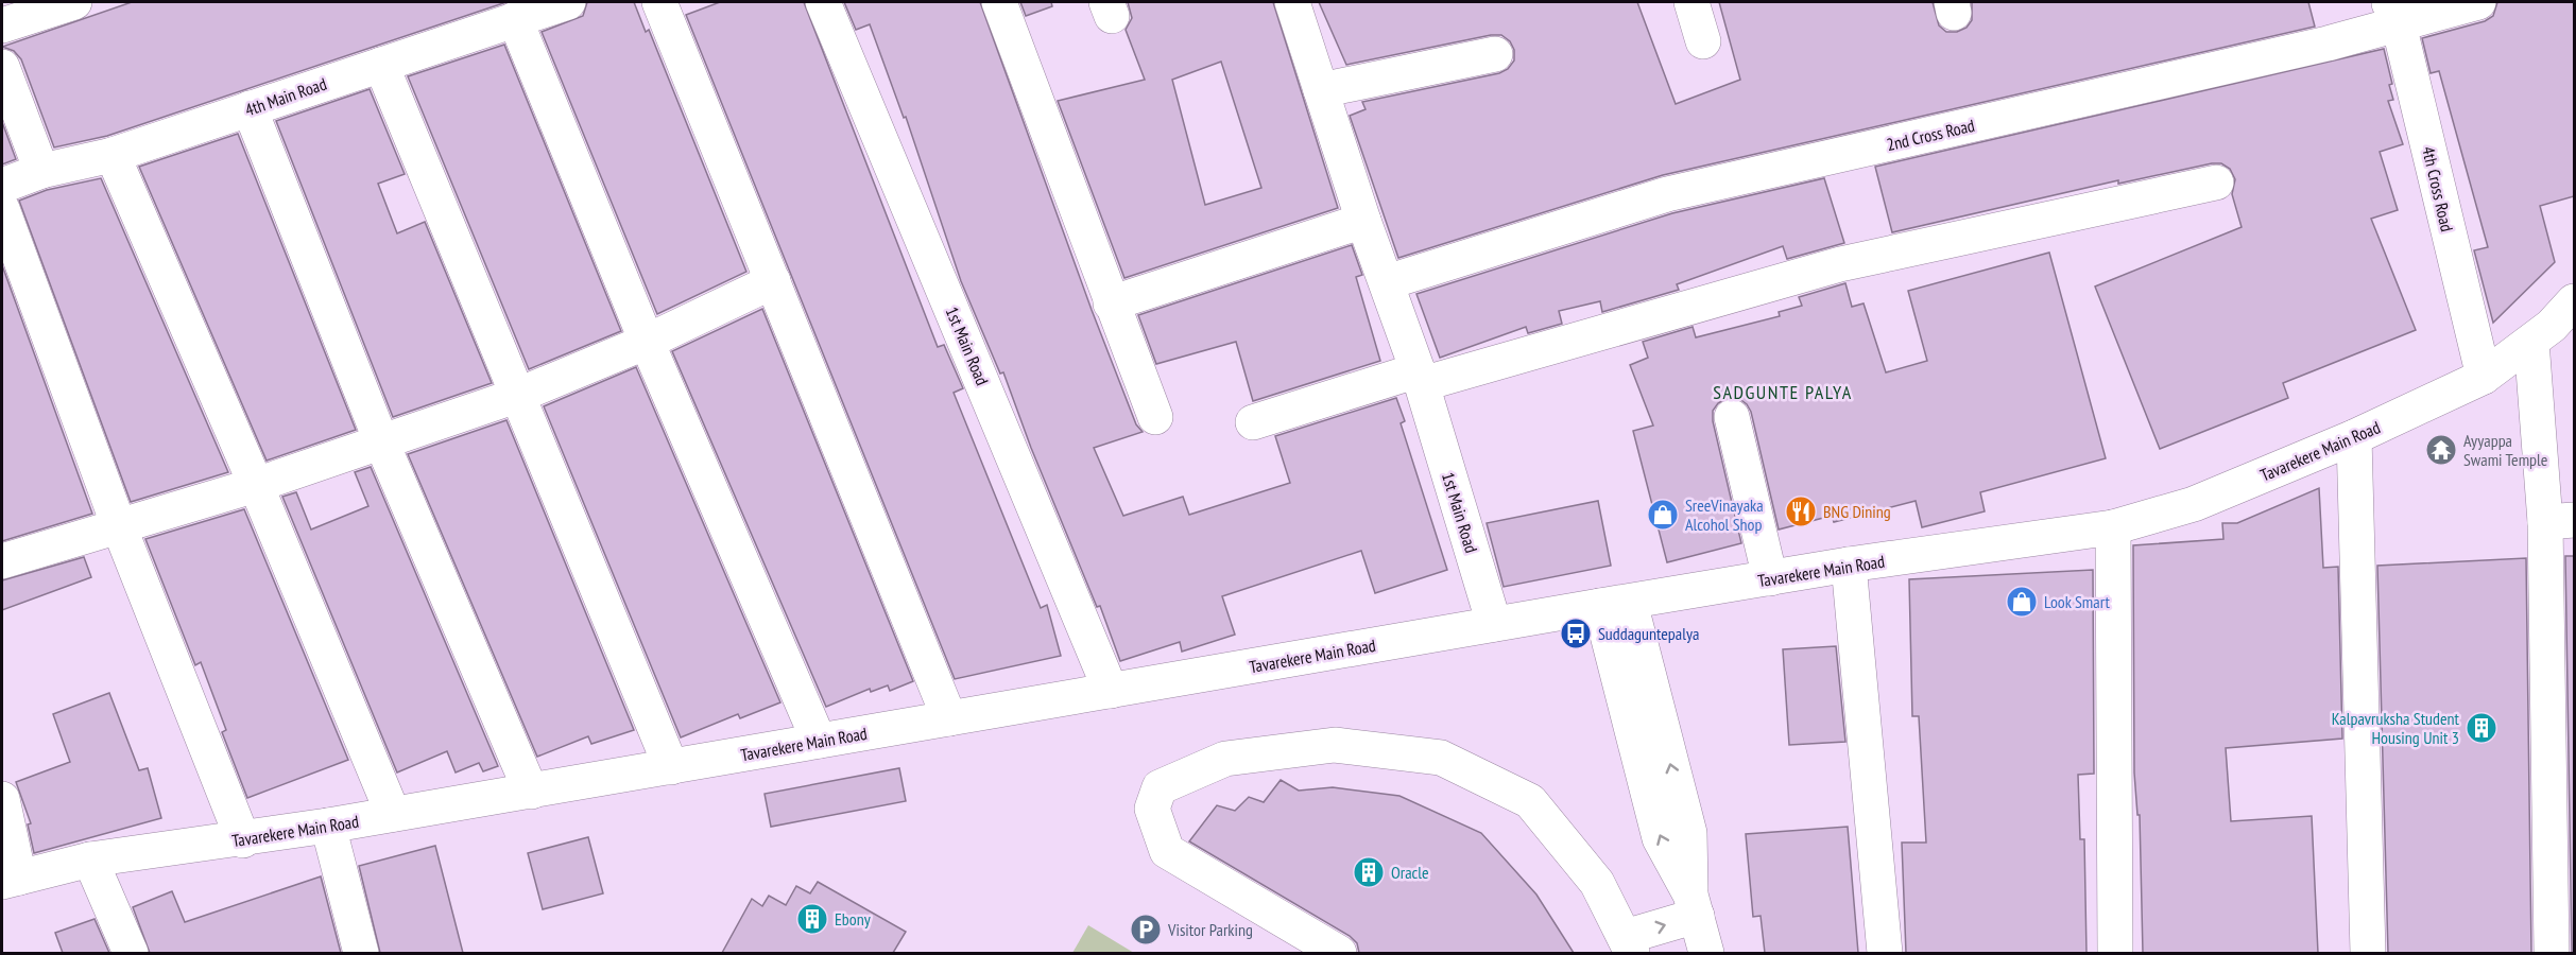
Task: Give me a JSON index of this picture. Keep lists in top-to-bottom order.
{
  "streets": {
    "street": [
      "4th Main Road",
      "2nd Cross Road",
      "4th Cross Road",
      "1st Main Road",
      "Tavarekere Main Road"
    ]
  },
  "crossings": [
    ["2nd Cross Road", "4th Cross Road"],
    ["2nd Cross Road", "1st Main Road"],
    ["4th Cross Road", "Tavarekere Main Road"],
    ["1st Main Road", "Tavarekere Main Road"]
  ],
  "districts": ["SADGUNTE PALYA"],
  "places": {
    "temple": ["Ayyappa Swami Temple"],
    "restaurant": ["BNG Dining"],
    "shop": ["SreeVinayaka Alcohol Shop", "Look Smart"],
    "bus stop": ["Suddaguntepalya"],
    "building": ["Kalpavruksha Student Housing Unit 3", "Oracle", "Ebony"],
    "parking": ["Visitor Parking"]
  }
}
